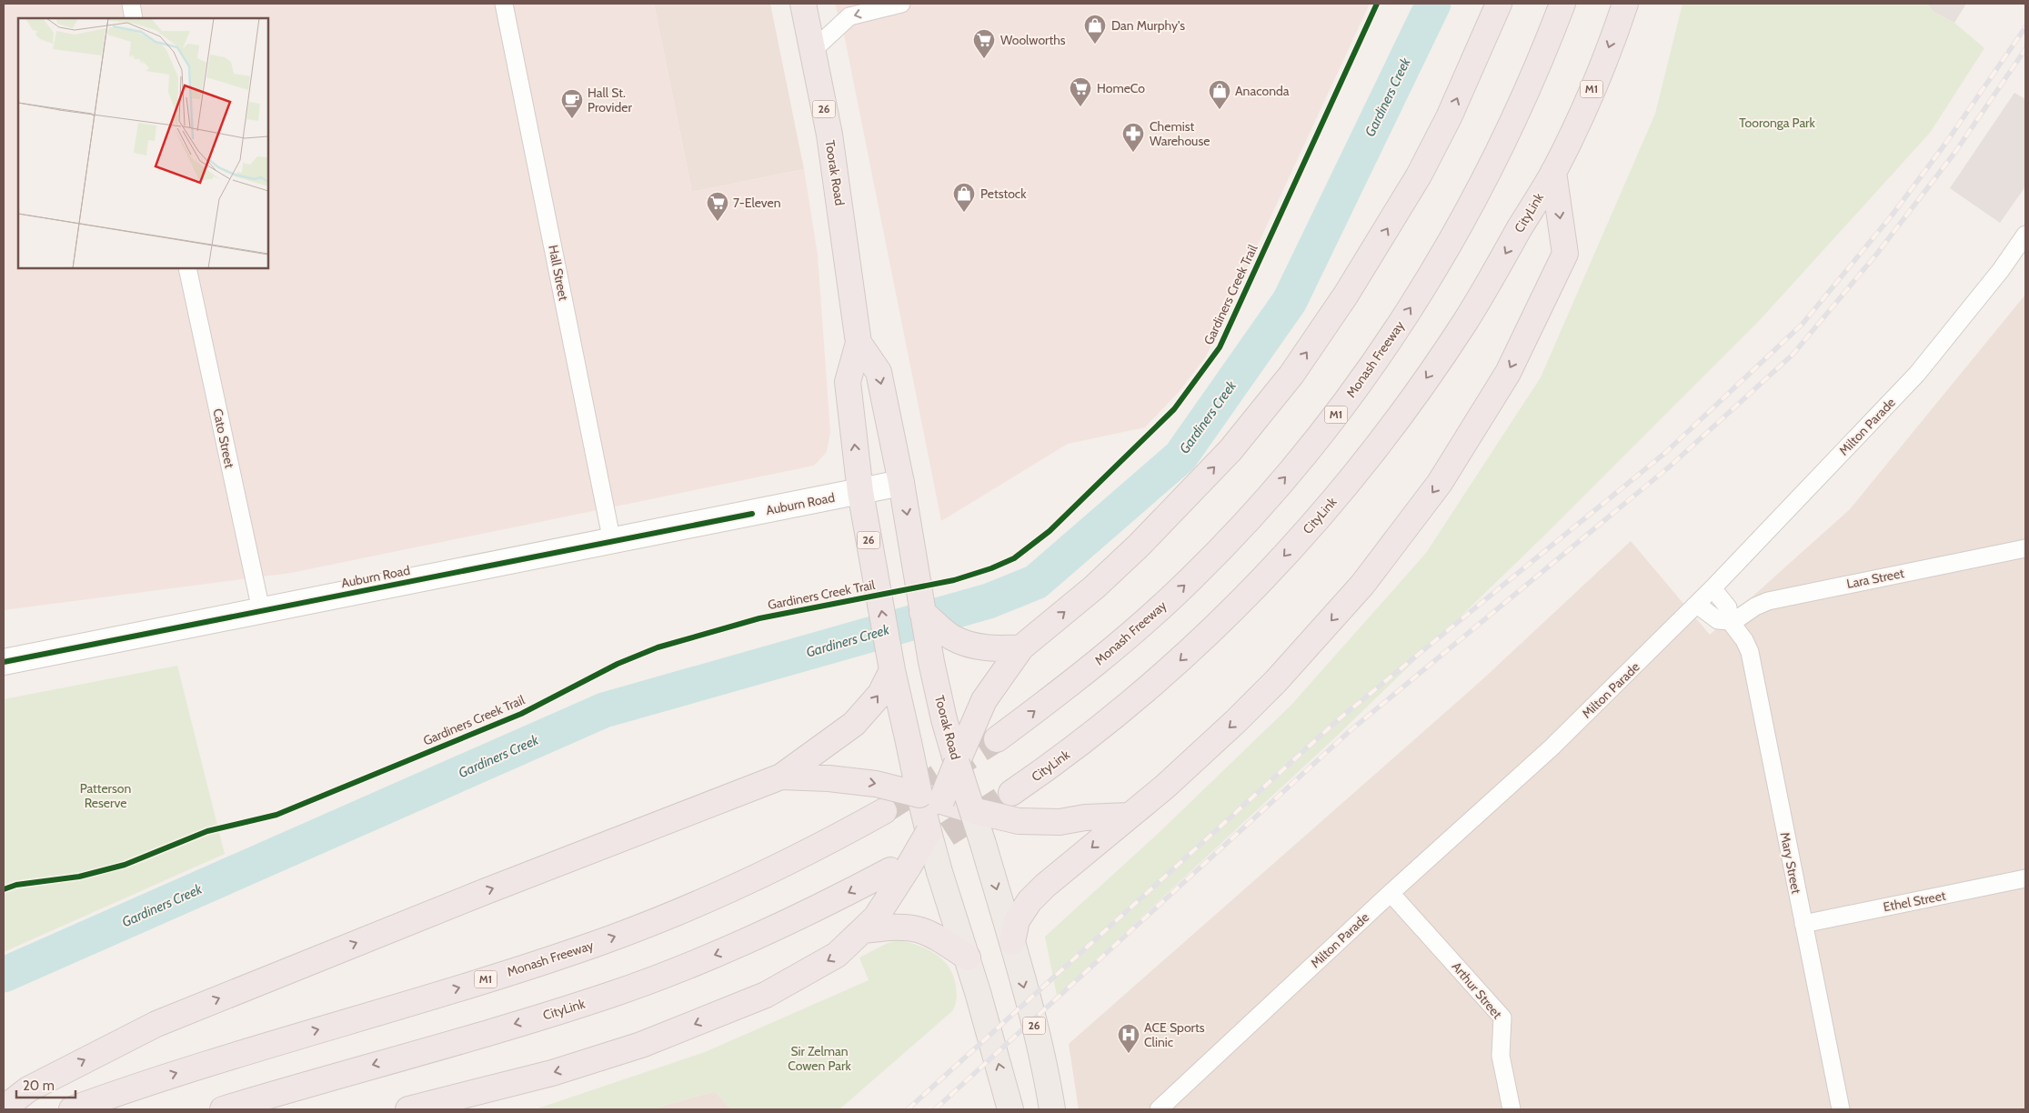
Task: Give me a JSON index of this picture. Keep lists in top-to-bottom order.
{
  "streets": {
    "highway": [
      "M1",
      "26",
      "Toorak Road",
      "CityLink",
      "Monash Freeway"
    ],
    "main road": ["Auburn Road"],
    "street": [
      "Hall Street",
      "Milton Parade",
      "Cato Street",
      "Lara Street",
      "Mary Street",
      "Ethel Street",
      "Arthur Street"
    ],
    "cycle path": ["Gardiners Creek Trail"]
  },
  "crossings": [
    ["M1", "CityLink"],
    ["Toorak Road", "Auburn Road"],
    ["Hall Street", "Auburn Road"],
    ["Milton Parade", "Mary Street"],
    ["Milton Parade", "Arthur Street"],
    ["Cato Street", "Auburn Road"],
    ["Lara Street", "Mary Street"],
    ["Mary Street", "Ethel Street"]
  ],
  "water": ["Gardiners Creek"],
  "parks": ["Tooronga Park", "Patterson Reserve", "Sir Zelman Cowen Park"],
  "places": {
    "shop": ["Dan Murphy's", "Anaconda", "Petstock"],
    "supermarket": ["Woolworths", "HomeCo", "7-Eleven"],
    "cafe": ["Hall St. Provider"],
    "pharmacy": ["Chemist Warehouse"],
    "hospital": ["ACE Sports Clinic"]
  },
  "scale_bar": "20 m"
}
